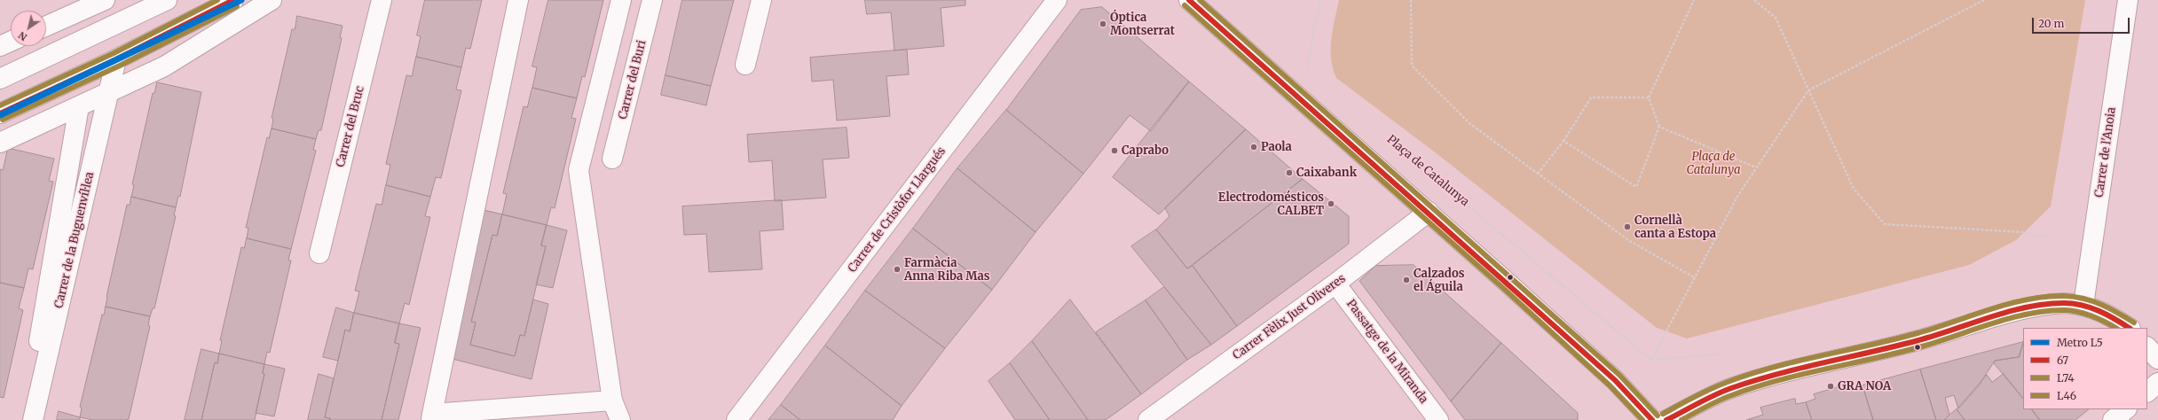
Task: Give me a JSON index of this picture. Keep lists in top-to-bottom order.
{
  "streets": {
    "street": [
      "Carrer del Buri",
      "Carrer del Bruc",
      "Carrer de l'Anoia",
      "Carrer de Cristòfor Llargués",
      "Carrer de la Buguenvíl·lea",
      "Carrer Fèlix Just Oliveres",
      "Passatge de la Miranda"
    ],
    "path": ["Plaça de Catalunya"]
  },
  "crossings": [
    ["Carrer Fèlix Just Oliveres", "Passatge de la Miranda"]
  ],
  "parks": ["Plaça de Catalunya"],
  "places": [
    "Óptica Montserrat",
    "Paola",
    "Caprabo",
    "Caixabank",
    "Electrodomésticos CALBET",
    "Cornellà canta a Estopa",
    "Farmàcia Anna Riba Mas",
    "Calzados el Águila",
    "GRA NOA"
  ],
  "lines": [
    "metro line L5",
    "transit line 67",
    "transit line L46",
    "transit line L74"
  ],
  "legend": [
    "Metro L5",
    "67",
    "L74",
    "L46"
  ],
  "scale_bar": "20 m",
  "north": "bottom left"
}
